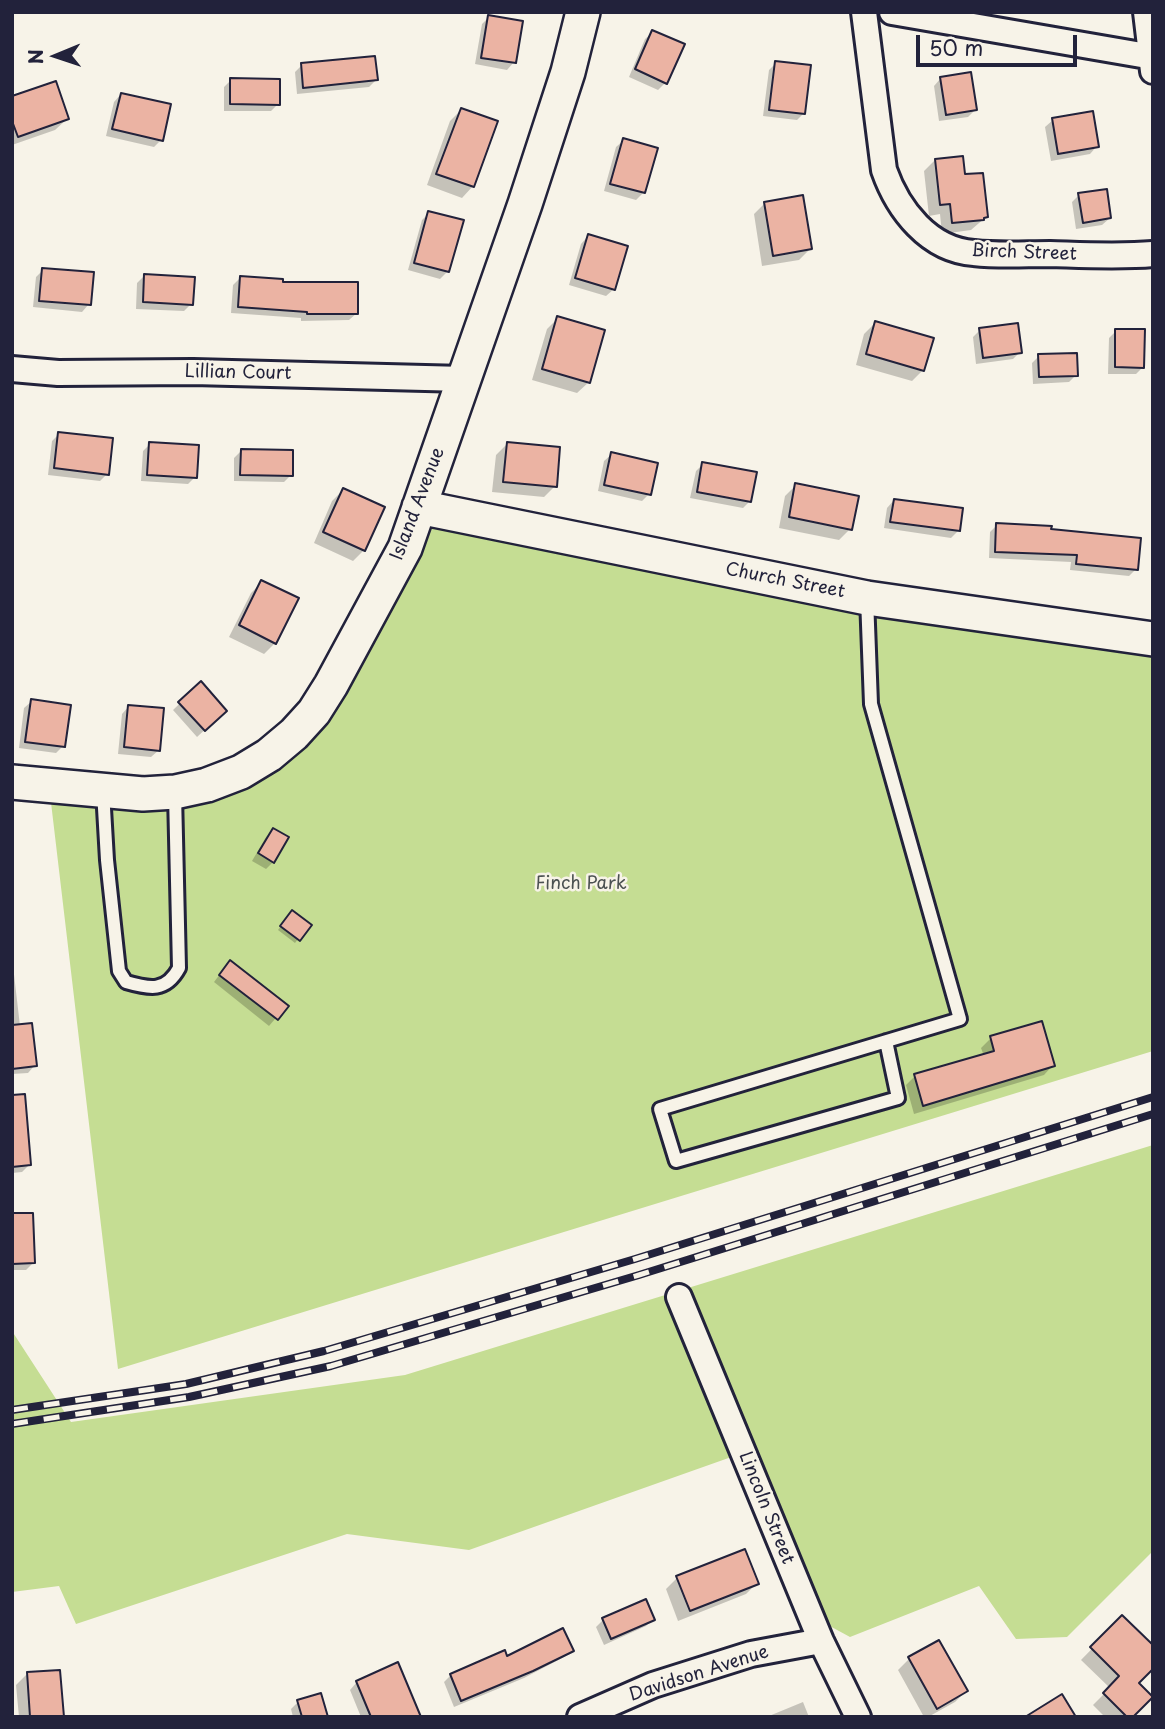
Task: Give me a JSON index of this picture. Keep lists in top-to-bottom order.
{
  "streets": {
    "street": [
      "Birch Street",
      "Lillian Court",
      "Island Avenue",
      "Church Street",
      "Lincoln Street",
      "Davidson Avenue"
    ]
  },
  "crossings": [
    ["Lillian Court", "Island Avenue"],
    ["Island Avenue", "Church Street"],
    ["Lincoln Street", "Davidson Avenue"]
  ],
  "parks": ["Finch Park"],
  "scale_bar": "50 m",
  "north": "left"
}
